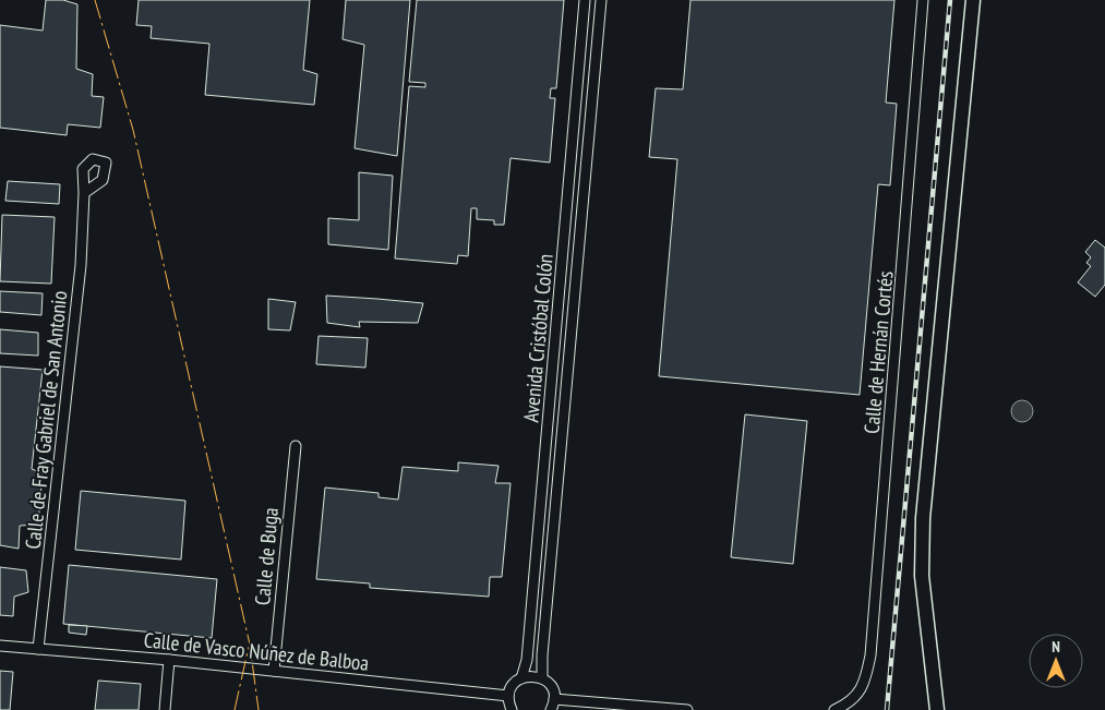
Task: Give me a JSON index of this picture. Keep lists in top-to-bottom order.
{
  "streets": {
    "street": [
      "Avenida Cristóbal Colón",
      "Calle de Hernán Cortés",
      "Calle de Fray Gabriel de San Antonio",
      "Calle de Buga",
      "Calle de Vasco Núñez de Balboa"
    ]
  },
  "crossings": [
    ["Calle de Fray Gabriel de San Antonio", "Calle de Vasco Núñez de Balboa"],
    ["Calle de Buga", "Calle de Vasco Núñez de Balboa"]
  ],
  "north": "top"
}
